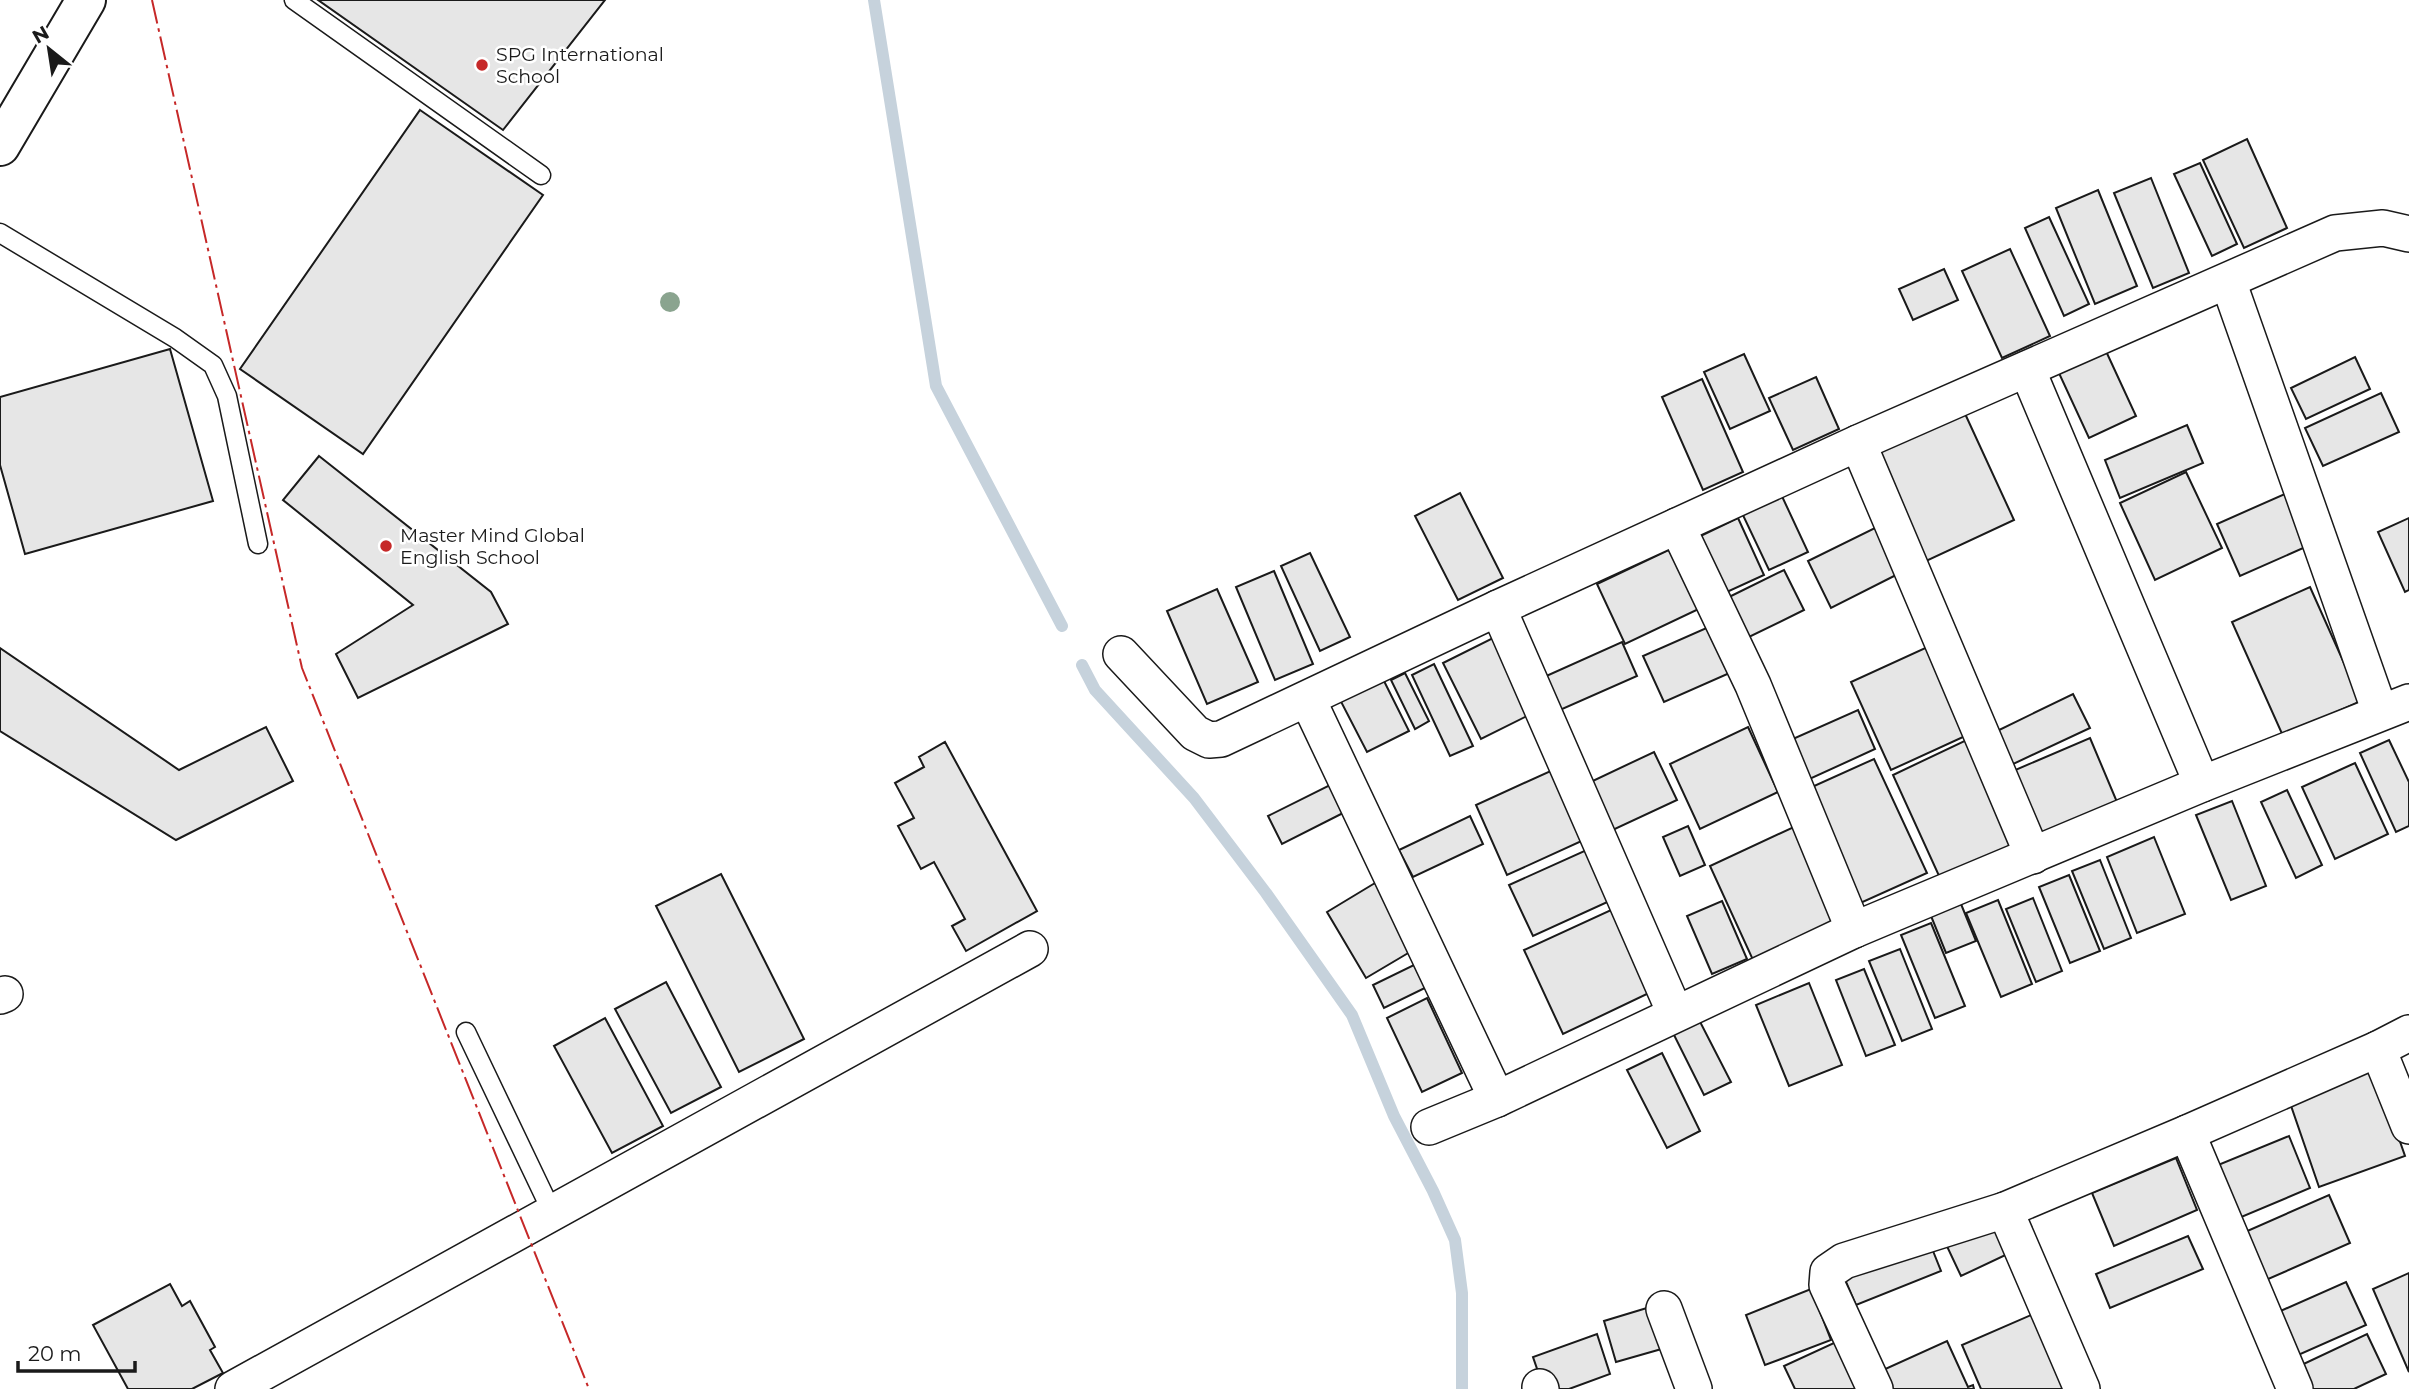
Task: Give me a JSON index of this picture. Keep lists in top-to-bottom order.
{
  "places": ["SPG International School", "Master Mind Global English School"],
  "scale_bar": "20 m",
  "north": "top left"
}
